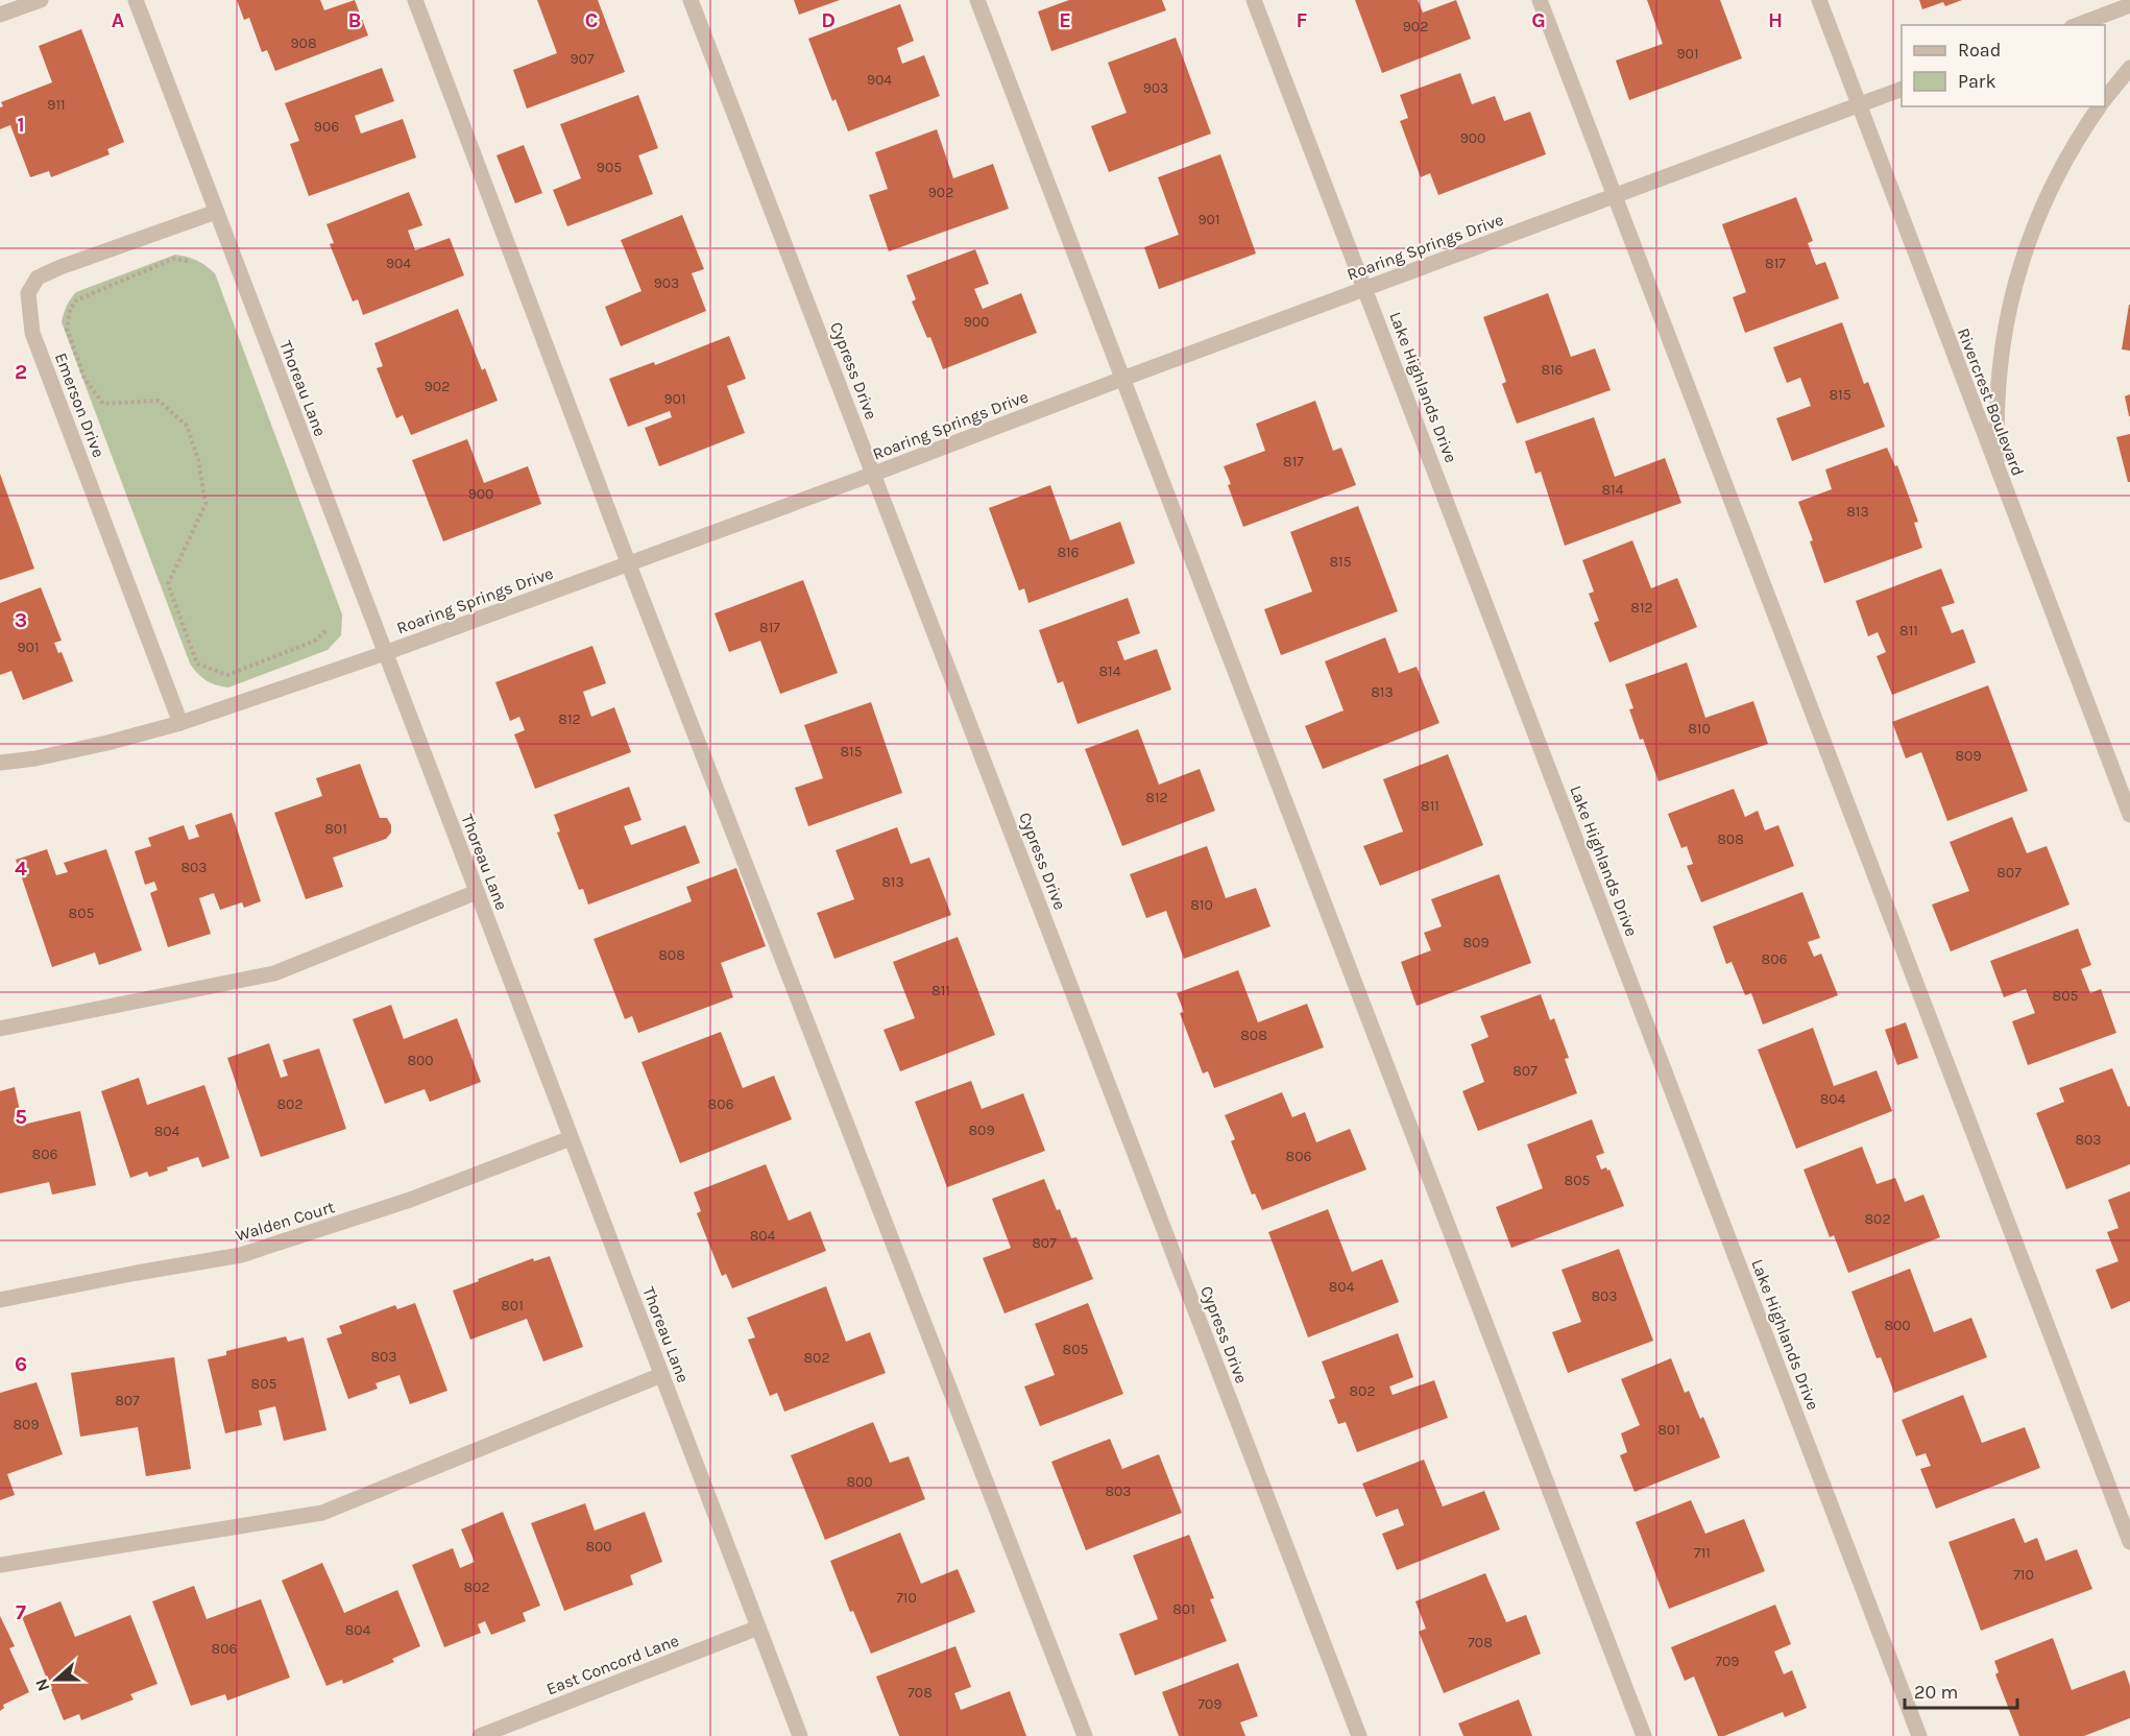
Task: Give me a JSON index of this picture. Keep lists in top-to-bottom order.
{
  "streets": {
    "street": [
      "Roaring Springs Drive",
      "Cypress Drive",
      "Lake Highlands Drive",
      "Thoreau Lane",
      "Rivercrest Boulevard",
      "Emerson Drive",
      "Walden Court",
      "East Concord Lane"
    ]
  },
  "crossings": [
    ["Roaring Springs Drive", "Cypress Drive"],
    ["Roaring Springs Drive", "Lake Highlands Drive"],
    ["Roaring Springs Drive", "Thoreau Lane"],
    ["Roaring Springs Drive", "Rivercrest Boulevard"],
    ["Roaring Springs Drive", "Emerson Drive"],
    ["Thoreau Lane", "Emerson Drive"],
    ["Thoreau Lane", "Walden Court"],
    ["Thoreau Lane", "East Concord Lane"]
  ],
  "house_numbers": [
    "902",
    "908",
    "901",
    "907",
    "904",
    "903",
    "911",
    "906",
    "900",
    "905",
    "902",
    "901",
    "904",
    "817",
    "903",
    "900",
    "816",
    "902",
    "815",
    "901",
    "817",
    "814",
    "900",
    "813",
    "816",
    "815",
    "812",
    "817",
    "811",
    "901",
    "814",
    "813",
    "812",
    "810",
    "815",
    "809",
    "812",
    "811",
    "801",
    "808",
    "803",
    "807",
    "813",
    "810",
    "805",
    "809",
    "808",
    "806",
    "811",
    "805",
    "808",
    "800",
    "807",
    "804",
    "802",
    "806",
    "809",
    "804",
    "803",
    "806",
    "806",
    "805",
    "802",
    "804",
    "807",
    "804",
    "803",
    "801",
    "800",
    "805",
    "803",
    "802",
    "805",
    "802",
    "807",
    "809",
    "801",
    "800",
    "803",
    "800",
    "711",
    "710",
    "802",
    "710",
    "801",
    "804",
    "708",
    "806",
    "709",
    "708",
    "709"
  ],
  "legend": ["Road", "Park"],
  "scale_bar": "20 m",
  "north": "left",
  "grid": {
    "columns": [
      "A",
      "B",
      "C",
      "D",
      "E",
      "F",
      "G",
      "H"
    ],
    "rows": [
      "1",
      "2",
      "3",
      "4",
      "5",
      "6",
      "7"
    ]
  }
}
